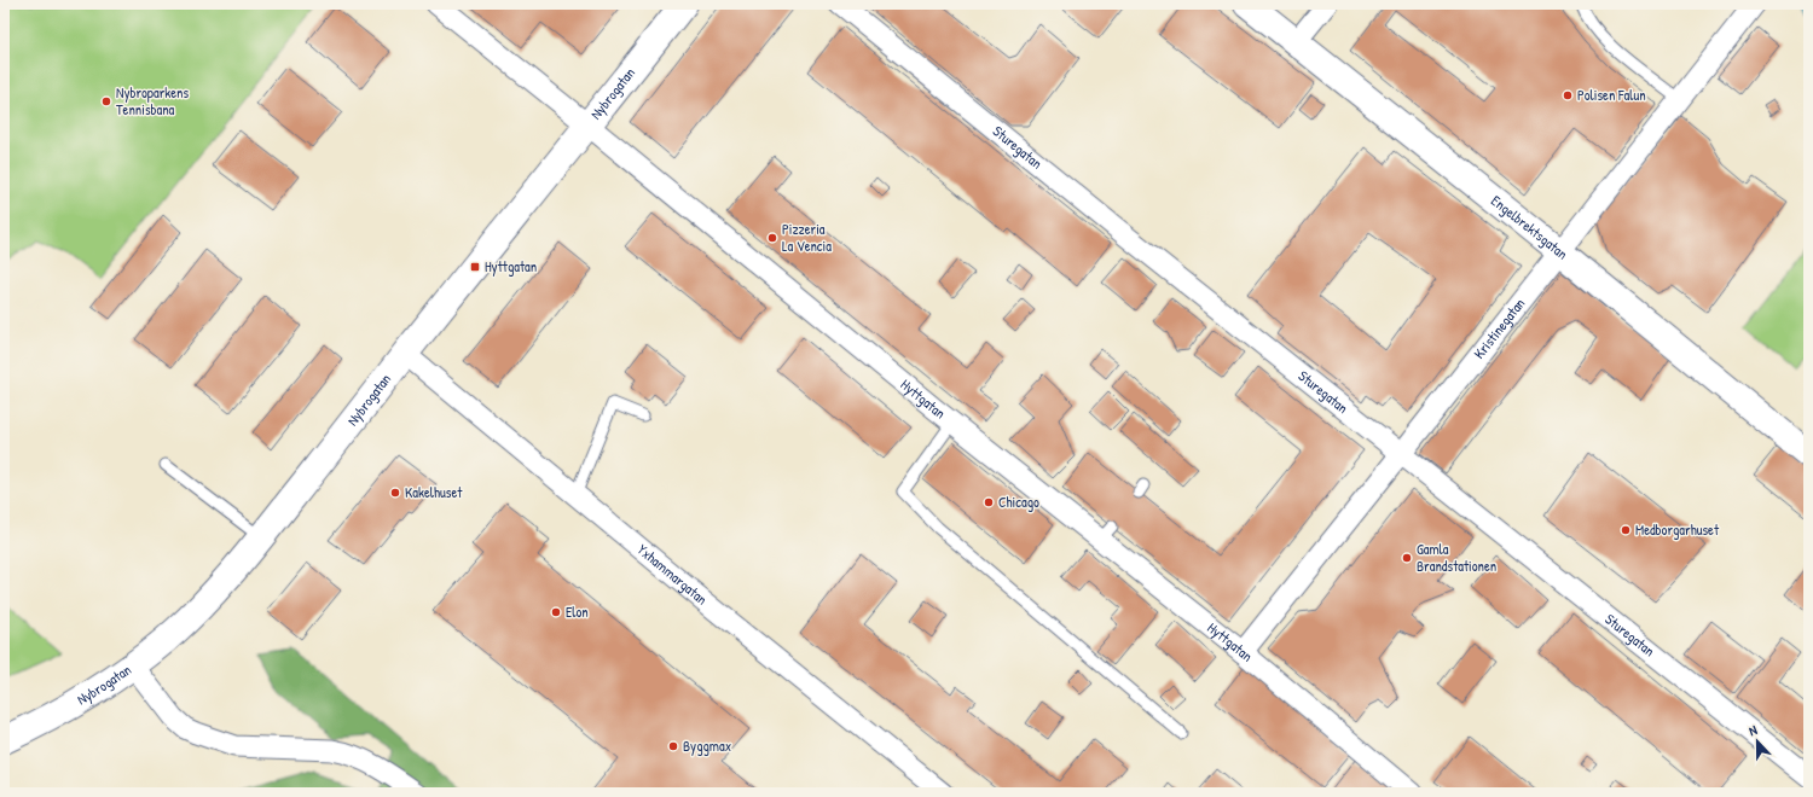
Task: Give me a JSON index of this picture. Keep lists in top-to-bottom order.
{
  "streets": {
    "street": [
      "Nybrogatan",
      "Sturegatan",
      "Engelbrektsgatan",
      "Kristinegatan",
      "Hyttgatan",
      "Yxhammargatan"
    ]
  },
  "crossings": [
    ["Nybrogatan", "Hyttgatan"],
    ["Nybrogatan", "Yxhammargatan"],
    ["Sturegatan", "Kristinegatan"],
    ["Engelbrektsgatan", "Kristinegatan"],
    ["Kristinegatan", "Hyttgatan"]
  ],
  "places": {
    "other": [
      "Polisen Falun",
      "Nybroparkens Tennisbana",
      "Pizzeria La Vencia",
      "Kakelhuset",
      "Chicago",
      "Medborgarhuset",
      "Gamla Brandstationen",
      "Elon",
      "Byggmax"
    ],
    "transit": ["Hyttgatan"]
  },
  "north": "top"
}
